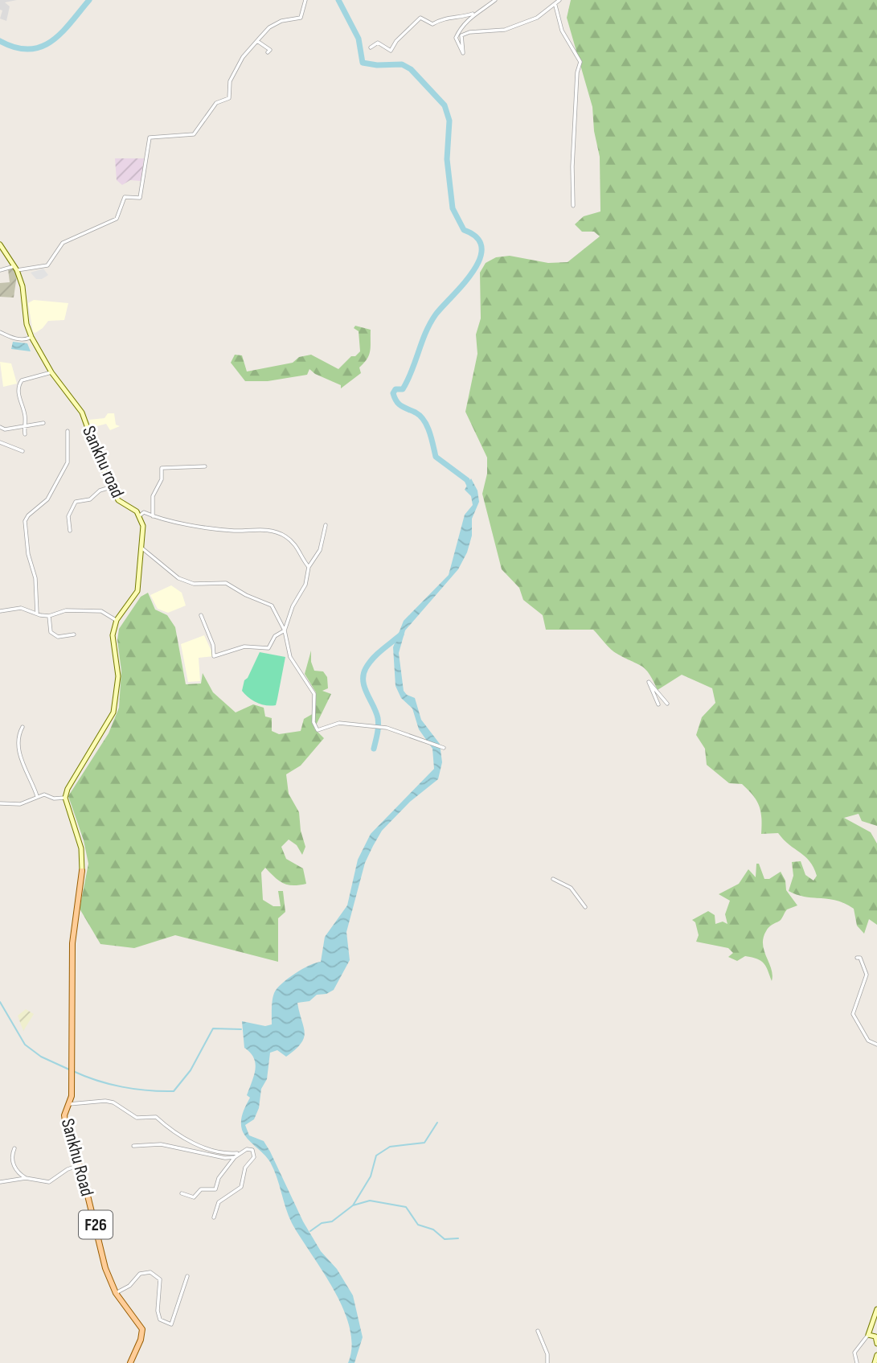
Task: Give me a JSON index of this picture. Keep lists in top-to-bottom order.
{
  "streets": {
    "main road": ["Sankhu road", "Sankhu Road", "F26"]
  },
  "crossings": [
    ["Sankhu Road", "F26"]
  ]
}
